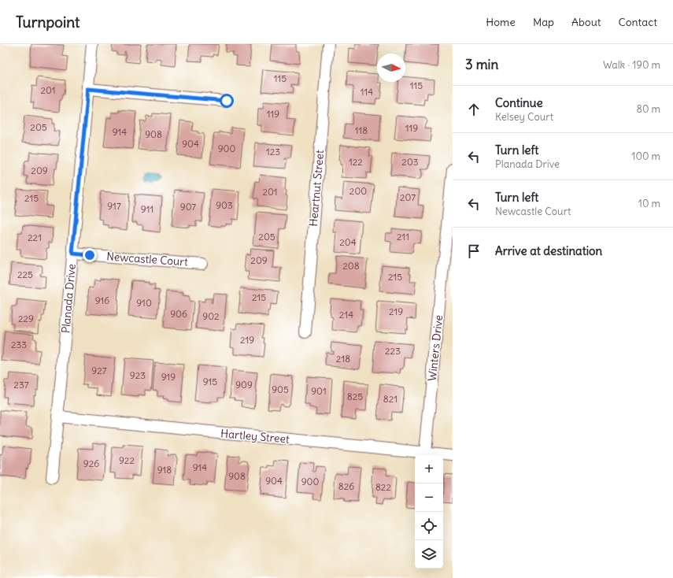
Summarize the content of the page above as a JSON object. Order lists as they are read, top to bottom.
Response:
{
  "streets": {
    "street": [
      "Heartnut Street",
      "Newcastle Court",
      "Planada Drive",
      "Winters Drive",
      "Hartley Street"
    ]
  },
  "crossings": [
    ["Newcastle Court", "Planada Drive"],
    ["Planada Drive", "Hartley Street"],
    ["Winters Drive", "Hartley Street"]
  ],
  "house_numbers": [
    "115",
    "115",
    "201",
    "114",
    "119",
    "205",
    "119",
    "118",
    "914",
    "908",
    "904",
    "900",
    "123",
    "122",
    "203",
    "209",
    "200",
    "201",
    "207",
    "215",
    "903",
    "917",
    "907",
    "911",
    "205",
    "211",
    "221",
    "204",
    "209",
    "208",
    "225",
    "215",
    "215",
    "916",
    "910",
    "219",
    "906",
    "214",
    "902",
    "229",
    "219",
    "233",
    "223",
    "218",
    "927",
    "923",
    "919",
    "915",
    "237",
    "909",
    "905",
    "901",
    "825",
    "821",
    "922",
    "926",
    "914",
    "918",
    "908",
    "904",
    "900",
    "826",
    "822"
  ],
  "north": "right",
  "page": {
    "header": "Turnpoint",
    "nav": [
      "Home",
      "Map",
      "About",
      "Contact"
    ],
    "heading": ["3 min", "Walk · 190 m"],
    "list": [
      ["Continue", "Kelsey Court", "80 m"],
      ["Turn left", "Planada Drive", "100 m"],
      ["Turn left", "Newcastle Court", "10 m"],
      "Arrive at destination"
    ],
    "map_buttons": ["+", "−"]
  }
}
